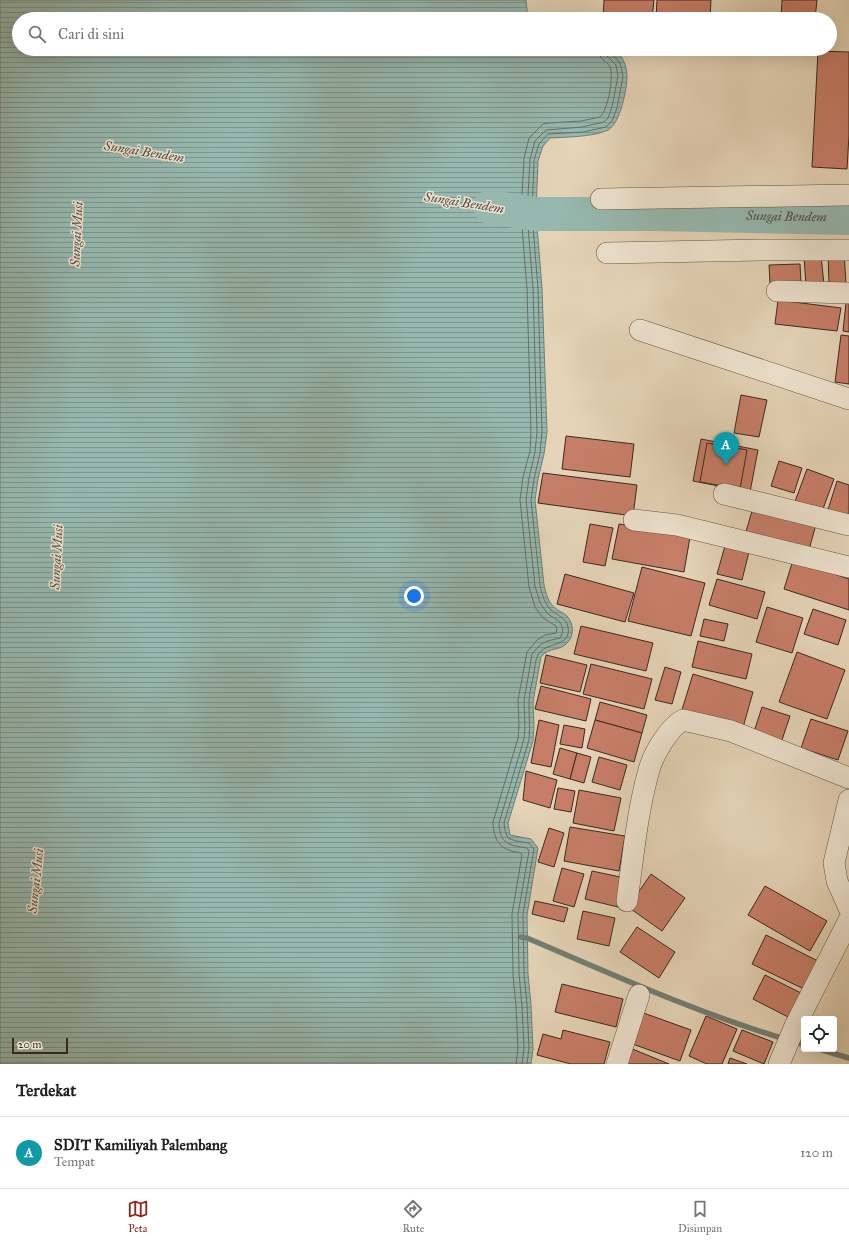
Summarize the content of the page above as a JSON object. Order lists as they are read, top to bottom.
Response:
{
  "water": ["Sungai Bendem", "Sungai Musi"],
  "scale_bar": "20 m",
  "page": {
    "search": "Cari di sini",
    "pins": "A",
    "scale": "20 m",
    "heading": "Terdekat",
    "list": [
      {
        "mark": "A",
        "name": "SDIT Kamiliyah Palembang",
        "note": "Tempat",
        "value": "120 m"
      }
    ],
    "nav": ["Peta", "Rute", "Disimpan"]
  }
}
